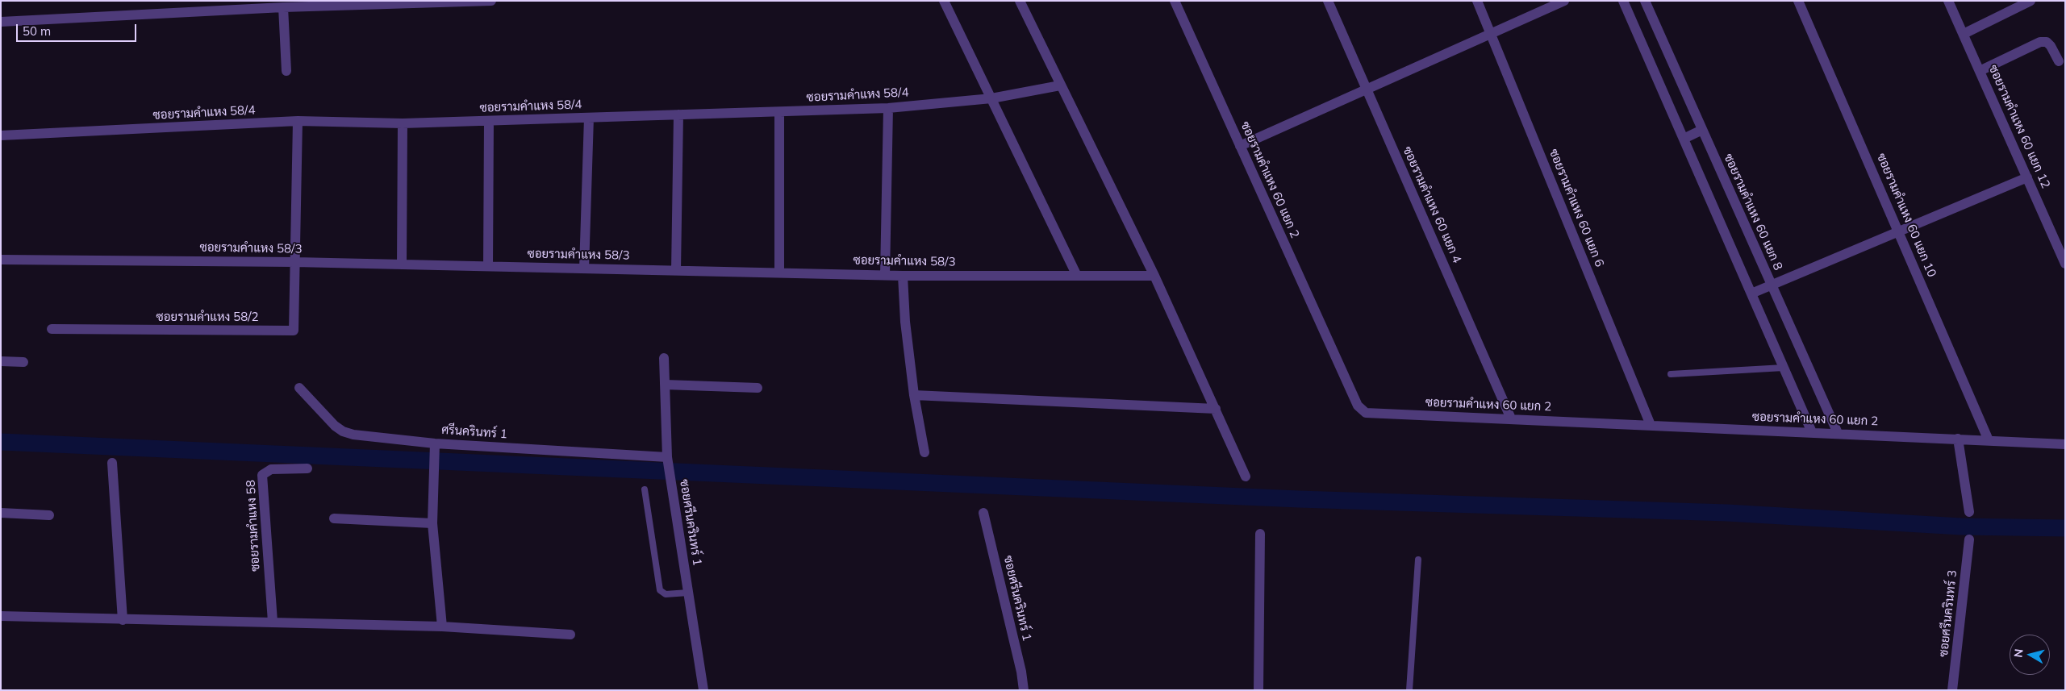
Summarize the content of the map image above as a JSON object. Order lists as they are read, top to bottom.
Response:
{
  "streets": {
    "street": [
      "ซอยรามคำแหง 58/4",
      "ซอยรามคำแหง 60 แยก 12",
      "ซอยรามคำแหง 60 แยก 2",
      "ซอยรามคำแหง 60 แยก 4",
      "ซอยรามคำแหง 60 แยก 6",
      "ซอยรามคำแหง 60 แยก 8",
      "ซอยรามคำแหง 60 แยก 10",
      "ซอยรามคำแหง 58/3",
      "ซอยรามคำแหง 58/2",
      "ศรีนครินทร์ 1",
      "ซอยศรีนครินทร์ 1",
      "ซอยรามคำแหง 58",
      "ซอยศรีนครินทร์ 3"
    ]
  },
  "crossings": [
    ["ซอยรามคำแหง 60 แยก 2", "ซอยรามคำแหง 60 แยก 4"],
    ["ซอยรามคำแหง 60 แยก 2", "ซอยรามคำแหง 60 แยก 6"],
    ["ซอยรามคำแหง 60 แยก 2", "ซอยรามคำแหง 60 แยก 8"],
    ["ซอยรามคำแหง 60 แยก 2", "ซอยรามคำแหง 60 แยก 10"],
    ["ซอยรามคำแหง 58/3", "ซอยรามคำแหง 58/2"],
    ["ศรีนครินทร์ 1", "ซอยศรีนครินทร์ 1"]
  ],
  "scale_bar": "50 m",
  "north": "left"
}
